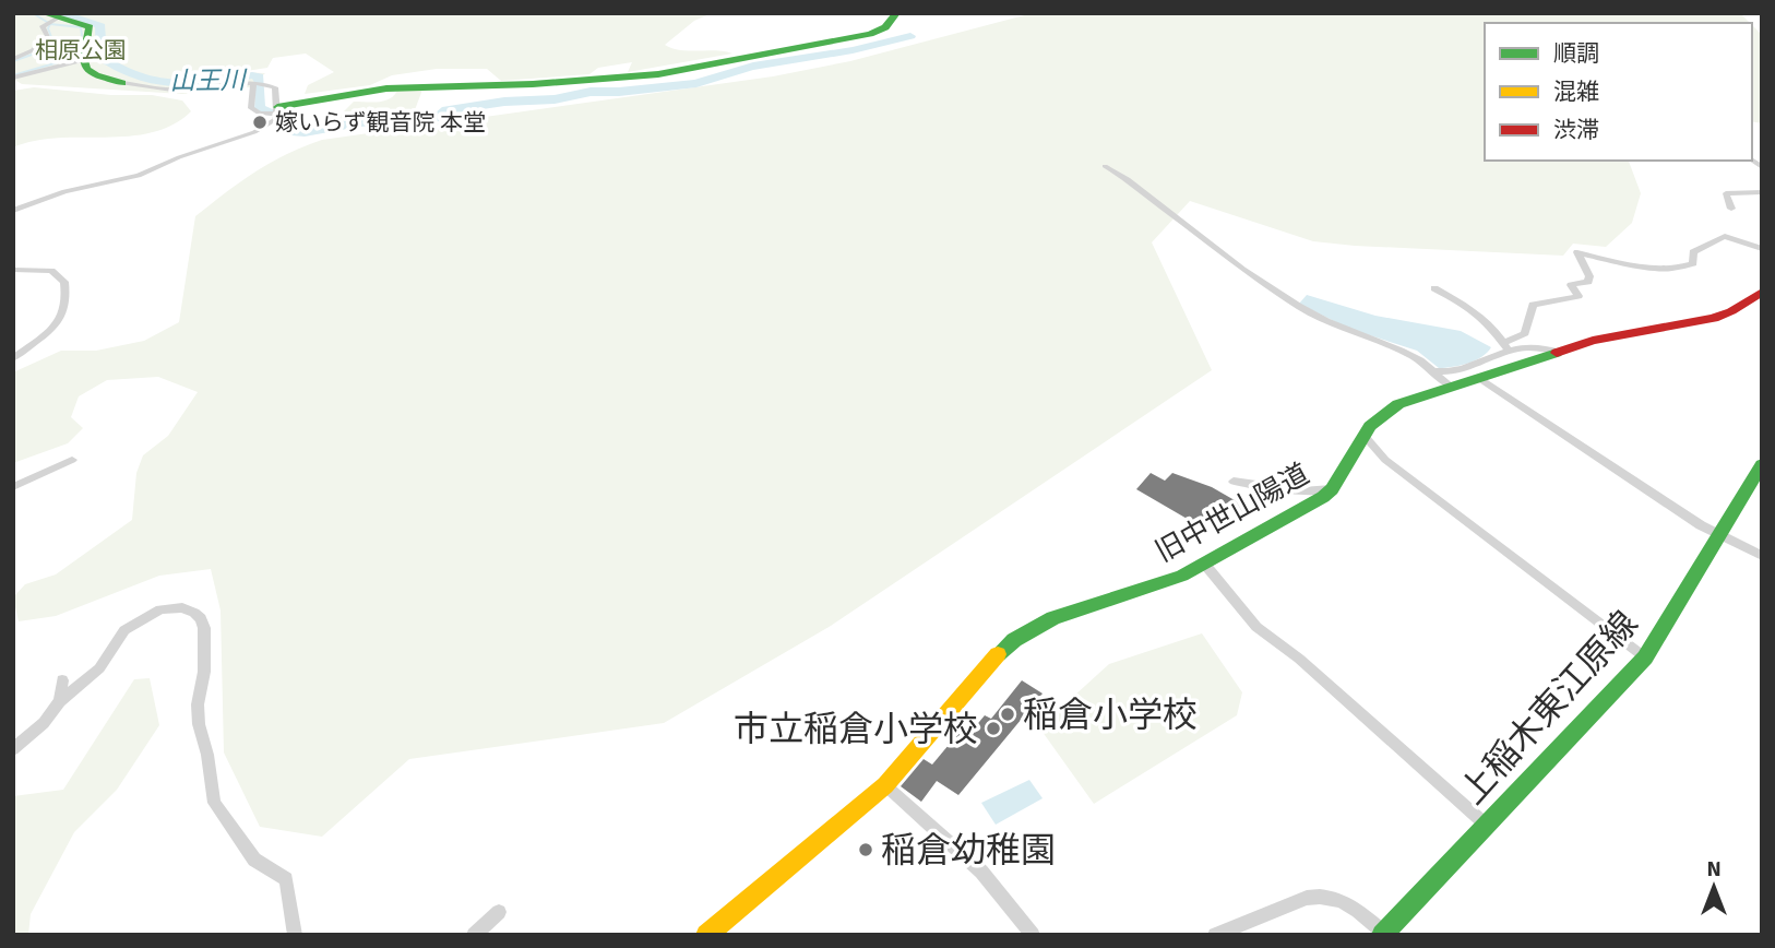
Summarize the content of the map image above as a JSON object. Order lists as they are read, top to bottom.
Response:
{
  "streets": {
    "street": ["旧中世山陽道", "上稲木東江原線"]
  },
  "water": ["山王川"],
  "parks": ["相原公園"],
  "places": [
    "嫁いらず観音院 本堂",
    "稲倉小学校",
    "市立稲倉小学校",
    "稲倉幼稚園"
  ],
  "legend": ["順調", "混雑", "渋滞"],
  "north": "top"
}
